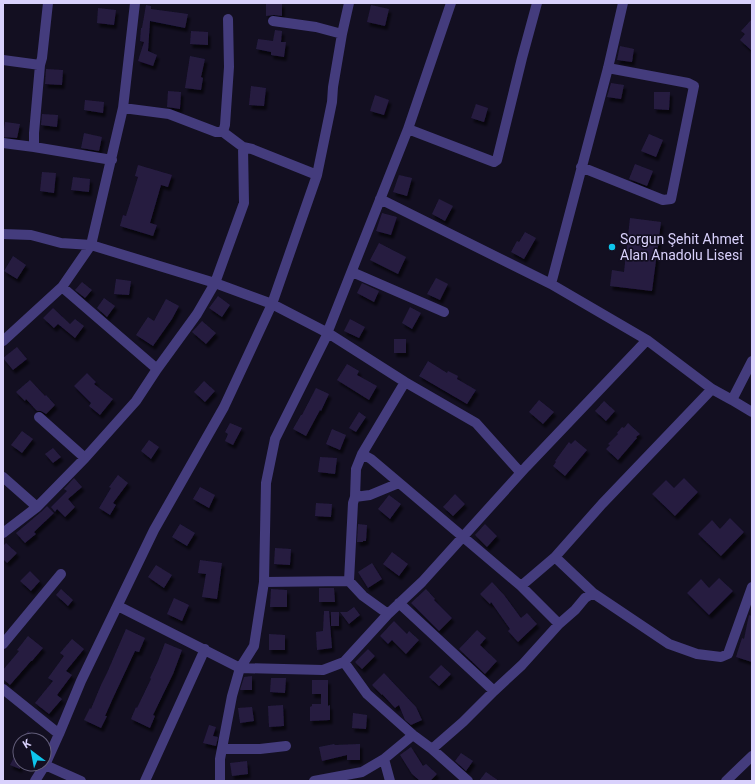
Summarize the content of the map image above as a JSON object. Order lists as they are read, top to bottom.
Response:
{
  "places": ["Sorgun Şehit Ahmet Alan Anadolu Lisesi"],
  "north": "top left"
}
